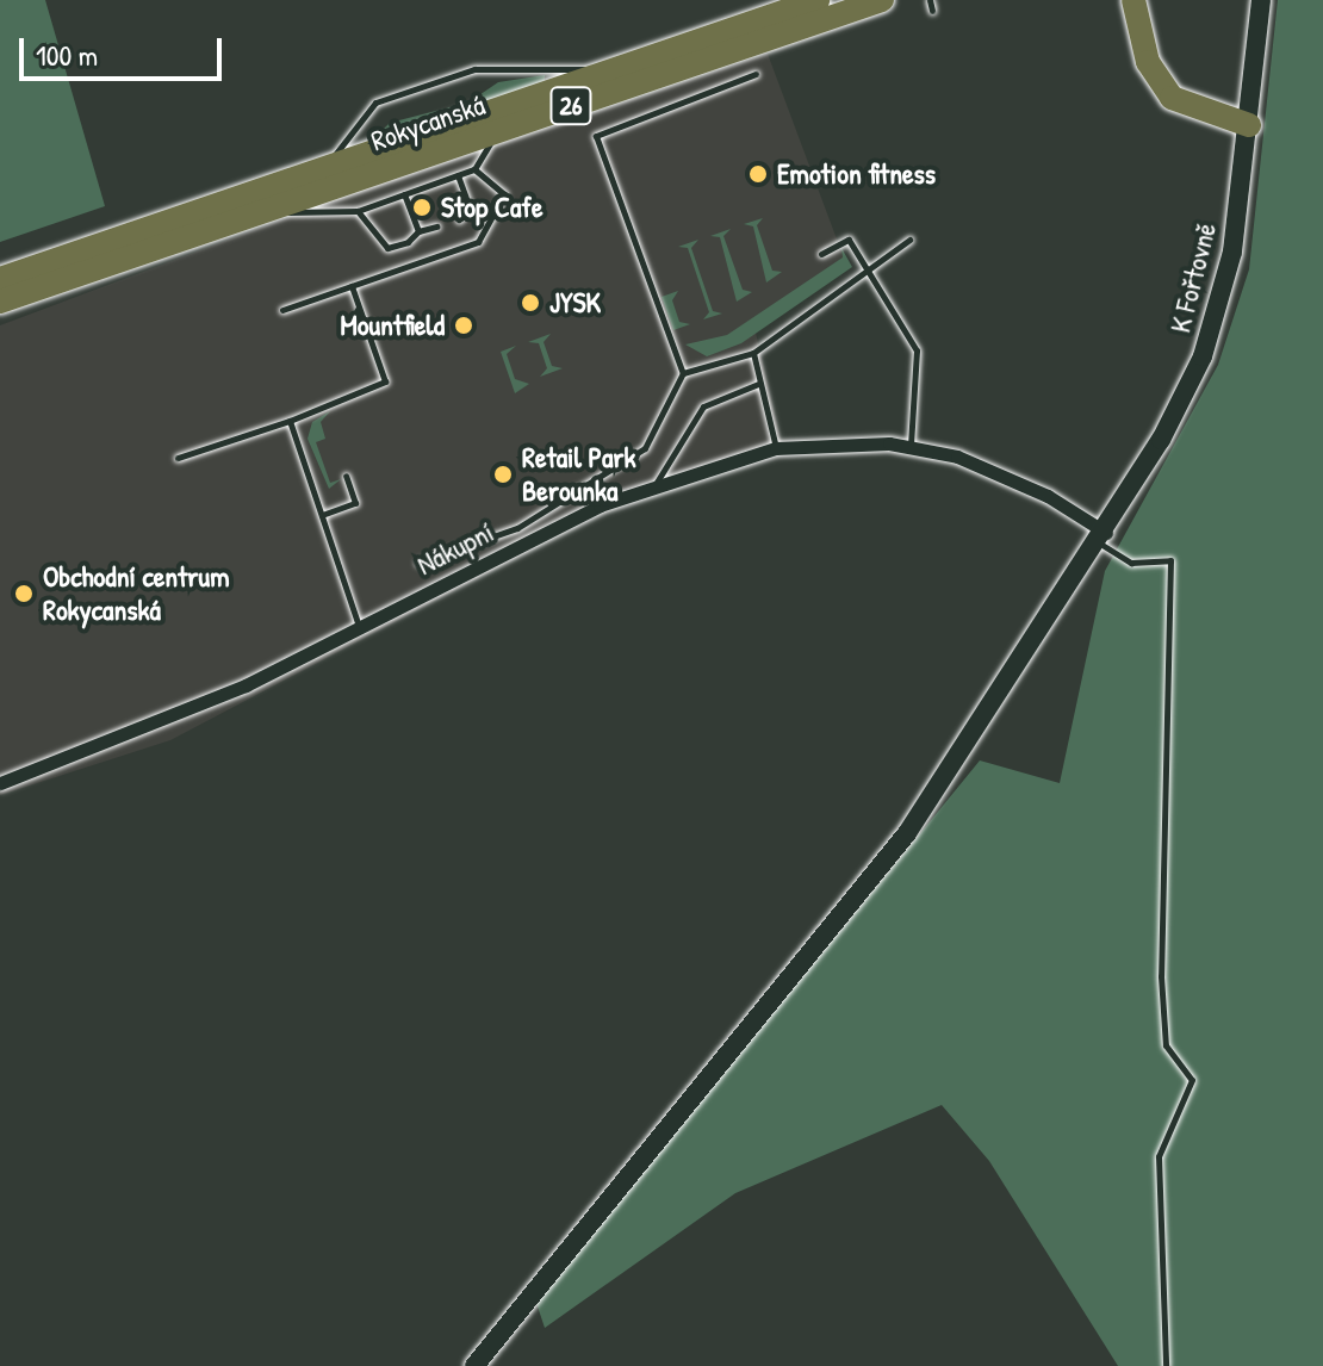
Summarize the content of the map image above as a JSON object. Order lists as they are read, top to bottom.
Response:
{
  "streets": {
    "highway": ["26", "Rokycanská"],
    "street": ["K Fořtovně", "Nákupní"]
  },
  "crossings": [
    ["K Fořtovně", "Nákupní"]
  ],
  "places": [
    "Emotion fitness",
    "Stop Cafe",
    "JYSK",
    "Mountfield",
    "Retail Park Berounka",
    "Obchodní centrum Rokycanská"
  ],
  "scale_bar": "100 m"
}
